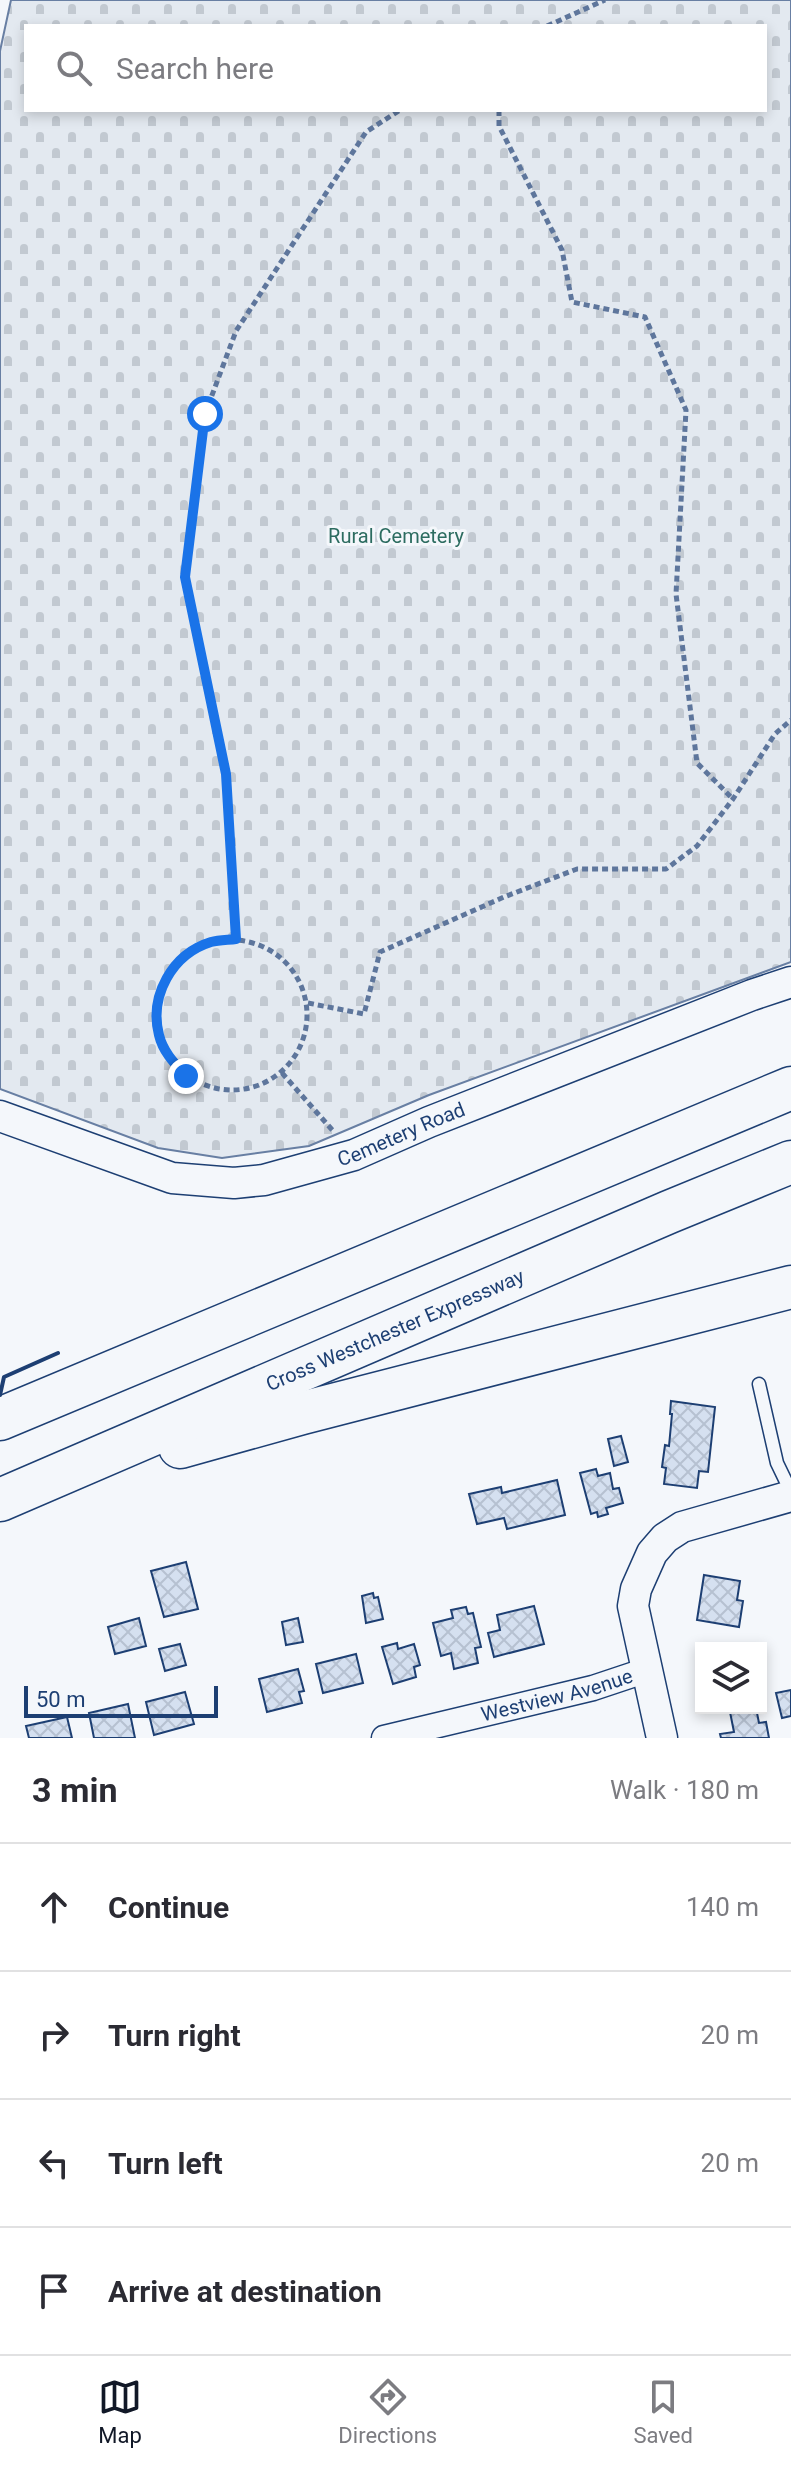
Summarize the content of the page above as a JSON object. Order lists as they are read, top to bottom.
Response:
{
  "streets": {
    "highway": ["Cross Westchester Expressway"],
    "street": ["Cemetery Road", "Westview Avenue"]
  },
  "parks": ["Rural Cemetery"],
  "scale_bar": "50 m",
  "page": {
    "search": "Search here",
    "scale": "50 m",
    "heading": ["3 min", "Walk · 180 m"],
    "list": [
      ["Continue", "140 m"],
      ["Turn right", "20 m"],
      ["Turn left", "20 m"],
      "Arrive at destination"
    ],
    "nav": ["Map", "Directions", "Saved"]
  }
}
